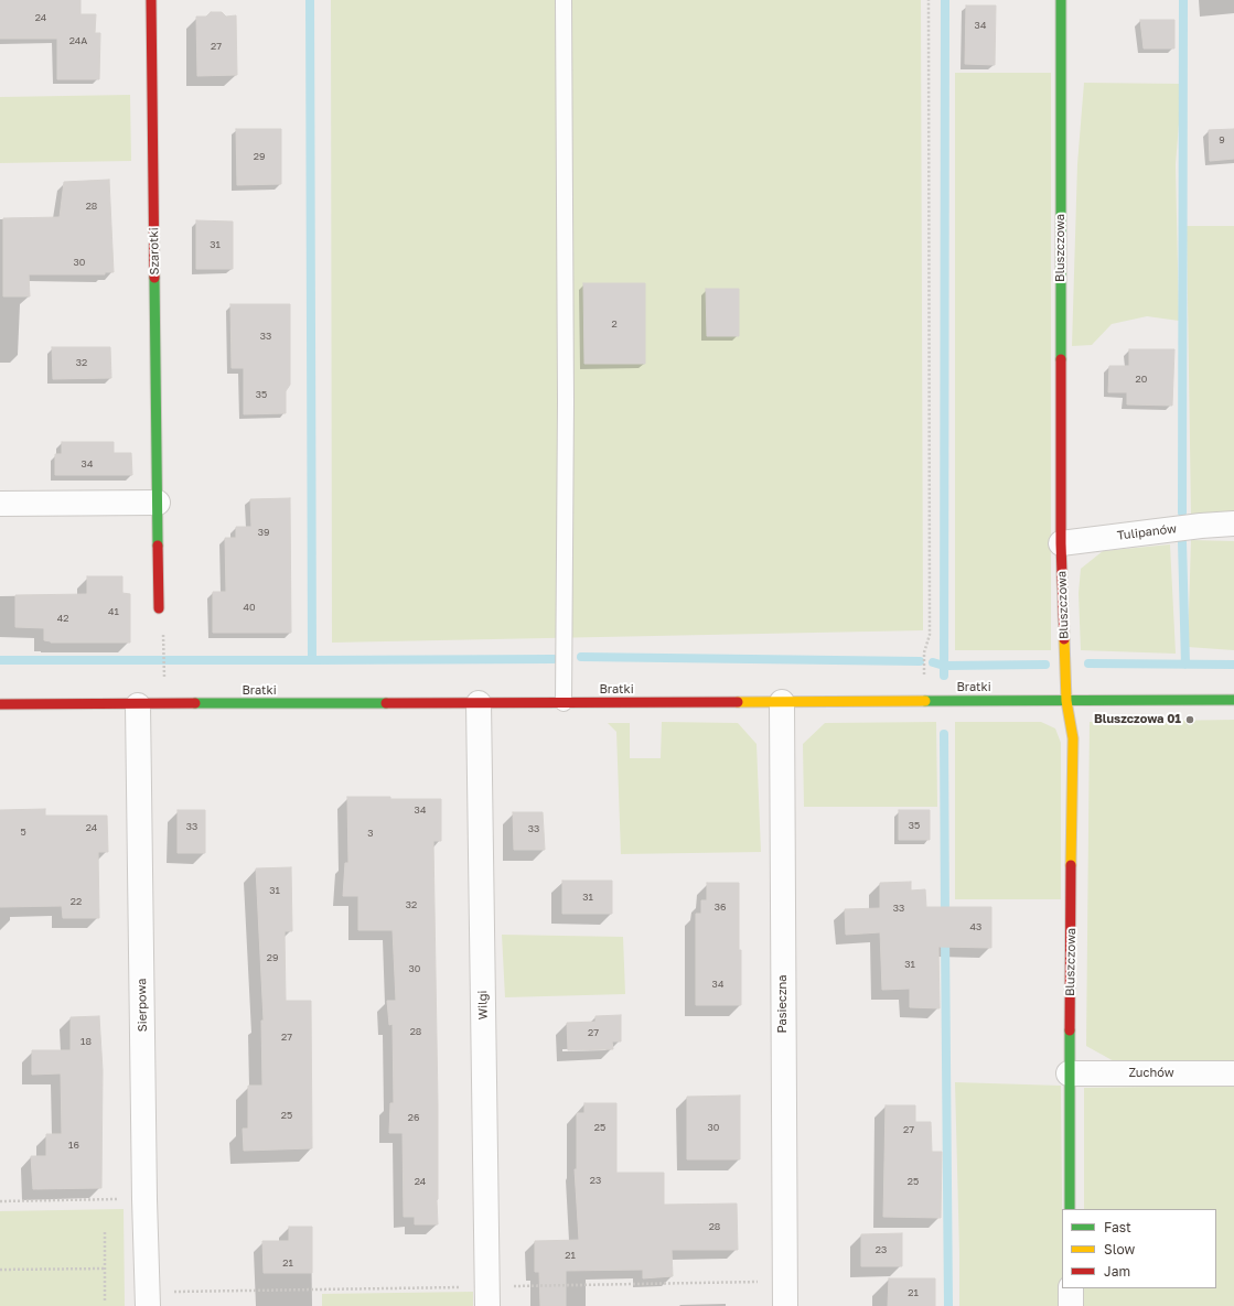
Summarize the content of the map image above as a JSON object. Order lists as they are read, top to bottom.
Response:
{
  "streets": {
    "street": [
      "Bluszczowa",
      "Szarotki",
      "Tulipanów",
      "Bratki",
      "Pasieczna",
      "Sierpowa",
      "Wilgi",
      "Zuchów"
    ]
  },
  "crossings": [
    ["Bluszczowa", "Tulipanów"],
    ["Bluszczowa", "Bratki"],
    ["Bluszczowa", "Zuchów"],
    ["Bratki", "Pasieczna"],
    ["Bratki", "Sierpowa"],
    ["Bratki", "Wilgi"]
  ],
  "places": ["Bluszczowa 01"],
  "house_numbers": [
    "24",
    "34",
    "24A",
    "27",
    "9",
    "29",
    "28",
    "31",
    "30",
    "2",
    "33",
    "32",
    "20",
    "35",
    "34",
    "39",
    "40",
    "41",
    "42",
    "34",
    "35",
    "33",
    "24",
    "33",
    "5",
    "3",
    "31",
    "31",
    "22",
    "32",
    "36",
    "33",
    "43",
    "29",
    "31",
    "30",
    "34",
    "28",
    "27",
    "27",
    "18",
    "25",
    "26",
    "25",
    "30",
    "27",
    "16",
    "23",
    "24",
    "25",
    "28",
    "23",
    "21",
    "21",
    "21"
  ],
  "legend": ["Fast", "Slow", "Jam"]
}
